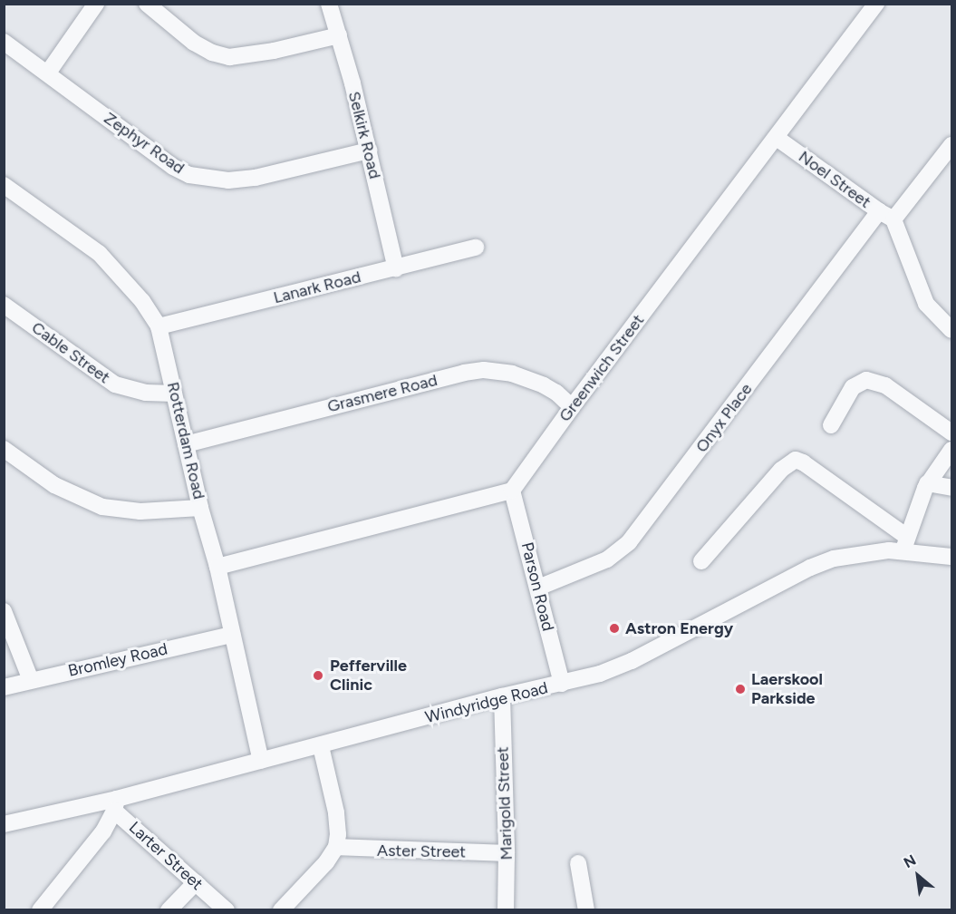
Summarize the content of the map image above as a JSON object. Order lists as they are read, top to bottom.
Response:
{
  "streets": {
    "street": [
      "Selkirk Road",
      "Zephyr Road",
      "Noel Street",
      "Lanark Road",
      "Cable Street",
      "Greenwich Street",
      "Grasmere Road",
      "Onyx Place",
      "Rotterdam Road",
      "Parson Road",
      "Bromley Road",
      "Windyridge Road",
      "Marigold Street",
      "Aster Street",
      "Larter Street"
    ]
  },
  "crossings": [
    ["Selkirk Road", "Zephyr Road"],
    ["Selkirk Road", "Lanark Road"],
    ["Noel Street", "Greenwich Street"],
    ["Noel Street", "Onyx Place"],
    ["Lanark Road", "Rotterdam Road"],
    ["Cable Street", "Rotterdam Road"],
    ["Greenwich Street", "Grasmere Road"],
    ["Greenwich Street", "Parson Road"],
    ["Grasmere Road", "Rotterdam Road"],
    ["Onyx Place", "Parson Road"],
    ["Rotterdam Road", "Bromley Road"],
    ["Rotterdam Road", "Windyridge Road"],
    ["Parson Road", "Windyridge Road"],
    ["Windyridge Road", "Marigold Street"],
    ["Windyridge Road", "Larter Street"],
    ["Marigold Street", "Aster Street"]
  ],
  "places": ["Astron Energy", "Pefferville Clinic", "Laerskool Parkside"],
  "north": "top left"
}
